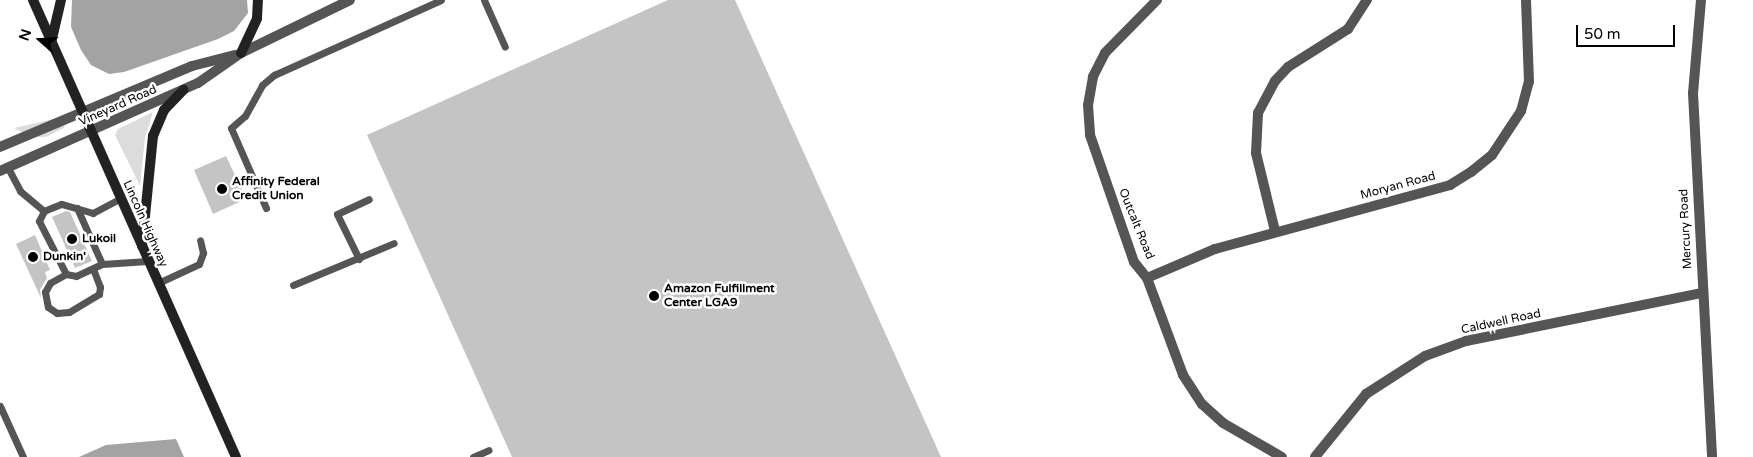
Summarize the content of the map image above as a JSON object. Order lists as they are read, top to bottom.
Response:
{
  "streets": {
    "main road": ["Lincoln Highway"],
    "street": [
      "Vineyard Road",
      "Moryan Road",
      "Outcalt Road",
      "Mercury Road",
      "Caldwell Road"
    ]
  },
  "crossings": [
    ["Vineyard Road", "Lincoln Highway"],
    ["Moryan Road", "Outcalt Road"],
    ["Mercury Road", "Caldwell Road"]
  ],
  "places": [
    "Affinity Federal Credit Union",
    "Lukoil",
    "Dunkin'",
    "Amazon Fulfillment Center LGA9"
  ],
  "scale_bar": "50 m",
  "north": "left"
}
